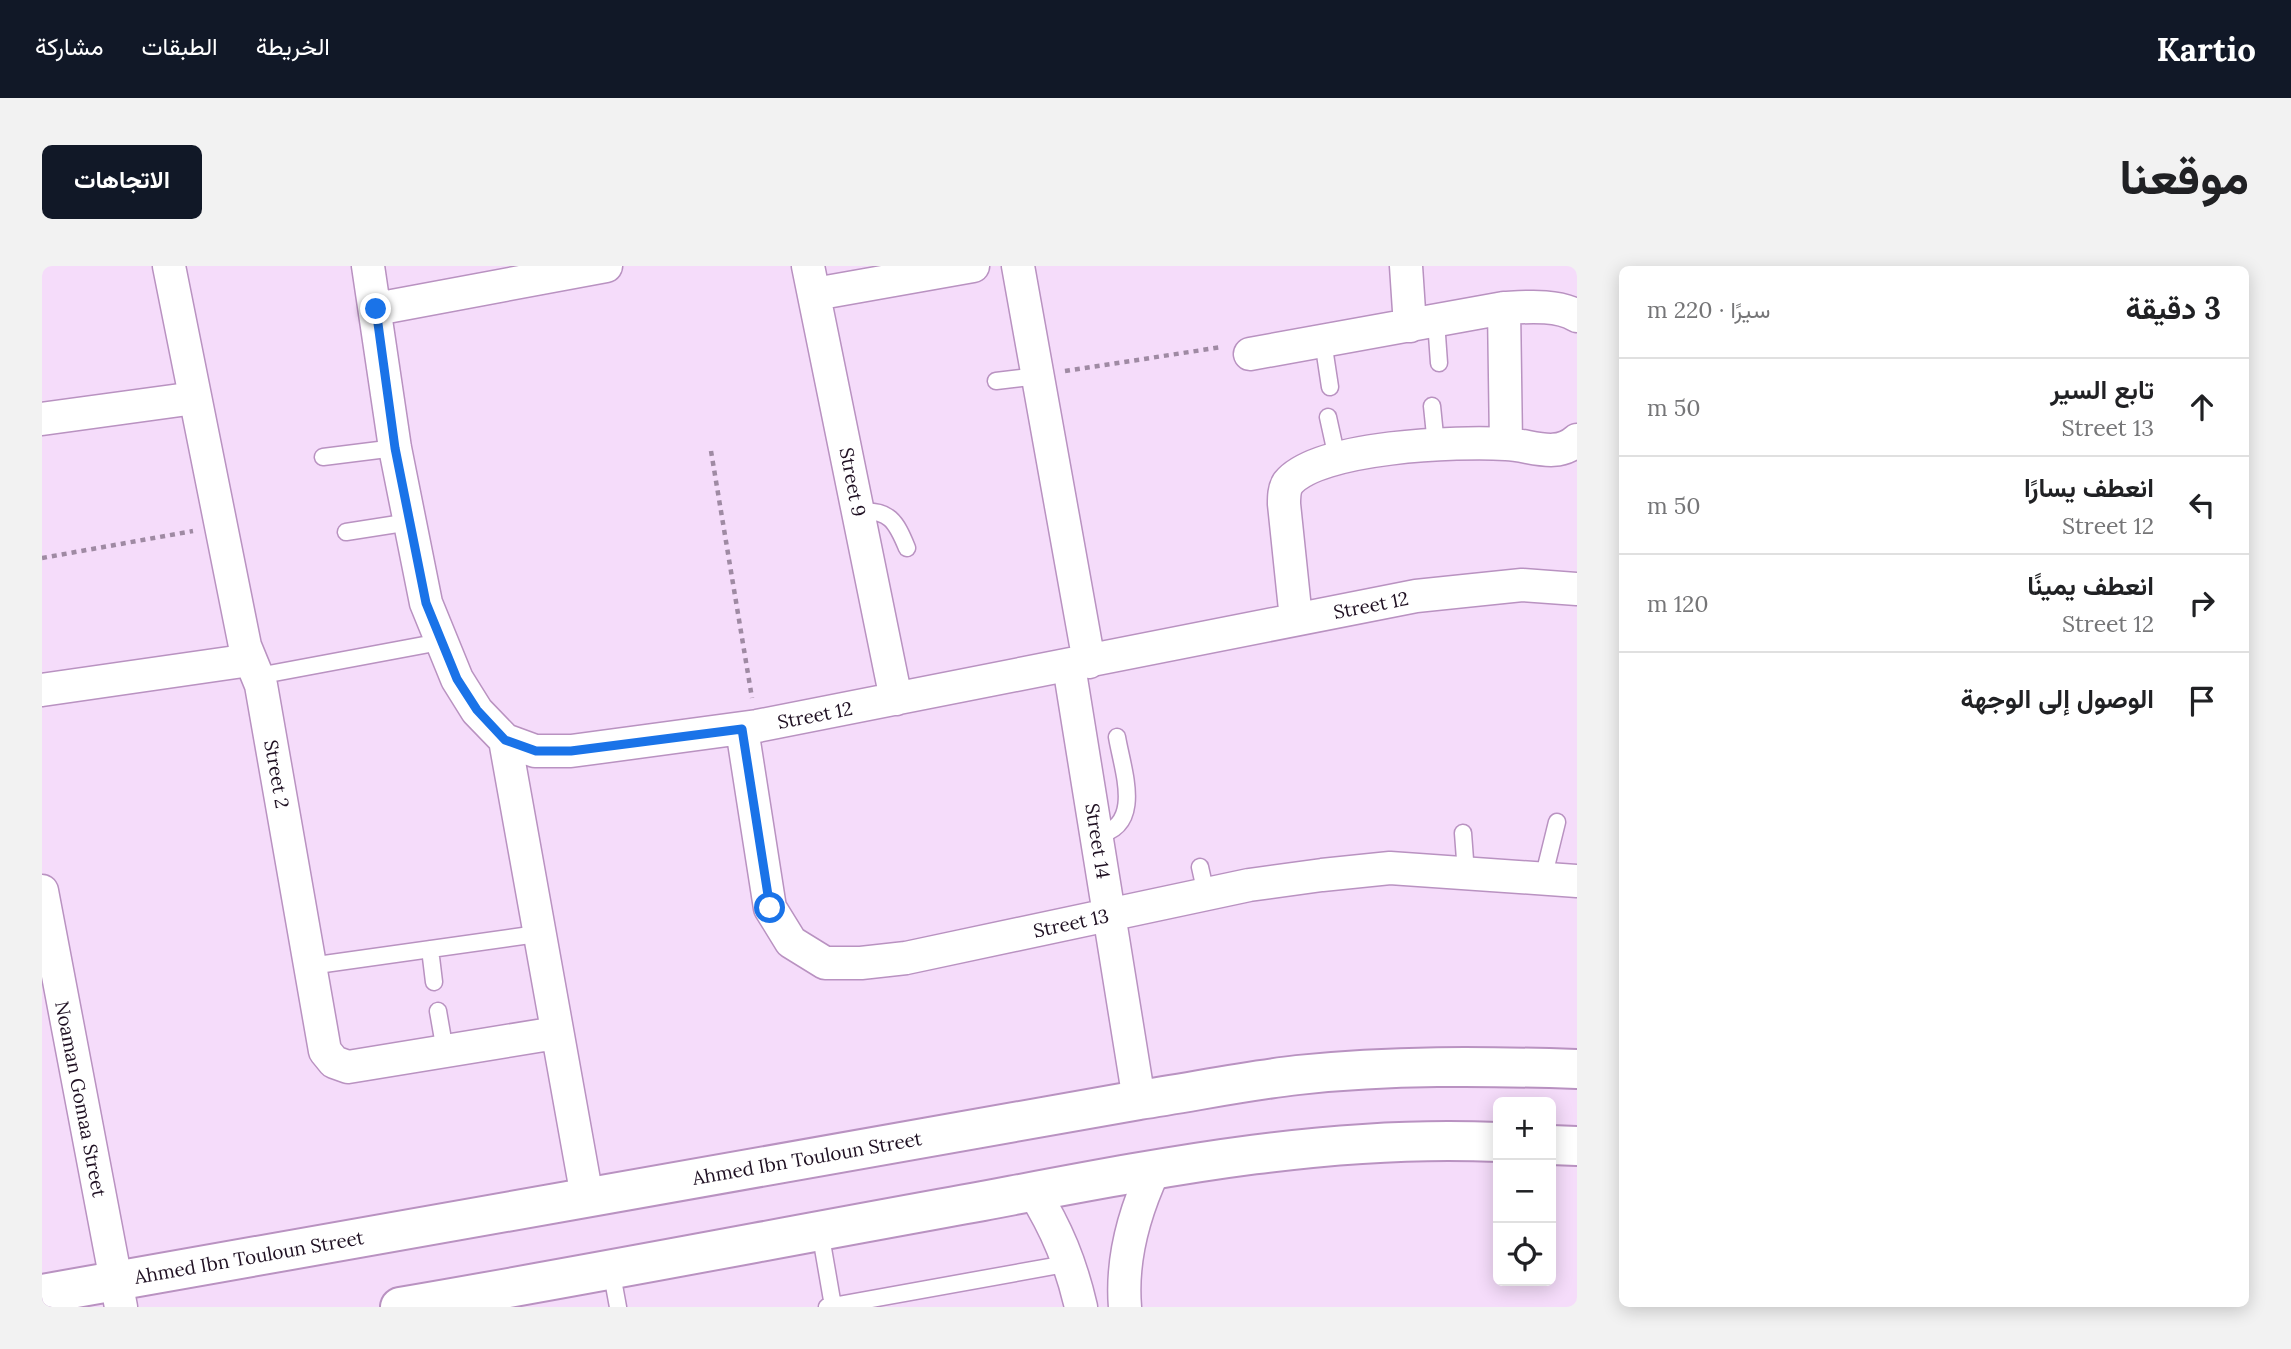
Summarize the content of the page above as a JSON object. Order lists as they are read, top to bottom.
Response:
{
  "streets": {
    "street": [
      "Street 9",
      "Street 12",
      "Street 2",
      "Street 14",
      "Street 13",
      "Noaman Gomaa Street",
      "Ahmed Ibn Touloun Street"
    ]
  },
  "crossings": [
    ["Street 9", "Street 12"],
    ["Street 12", "Street 14"],
    ["Street 12", "Street 13"],
    ["Street 14", "Street 13"],
    ["Street 14", "Ahmed Ibn Touloun Street"],
    ["Noaman Gomaa Street", "Ahmed Ibn Touloun Street"]
  ],
  "page": {
    "header": "Kartio",
    "nav": ["الخريطة", "الطبقات", "مشاركة"],
    "title": "موقعنا",
    "buttons": "الاتجاهات",
    "heading": ["3 دقيقة", "سيرًا · 220 m"],
    "list": [
      ["تابع السير", "Street 13", "50 m"],
      ["انعطف يسارًا", "Street 12", "50 m"],
      ["انعطف يمينًا", "Street 12", "120 m"],
      "الوصول إلى الوجهة"
    ],
    "map_buttons": ["+", "−"]
  }
}
